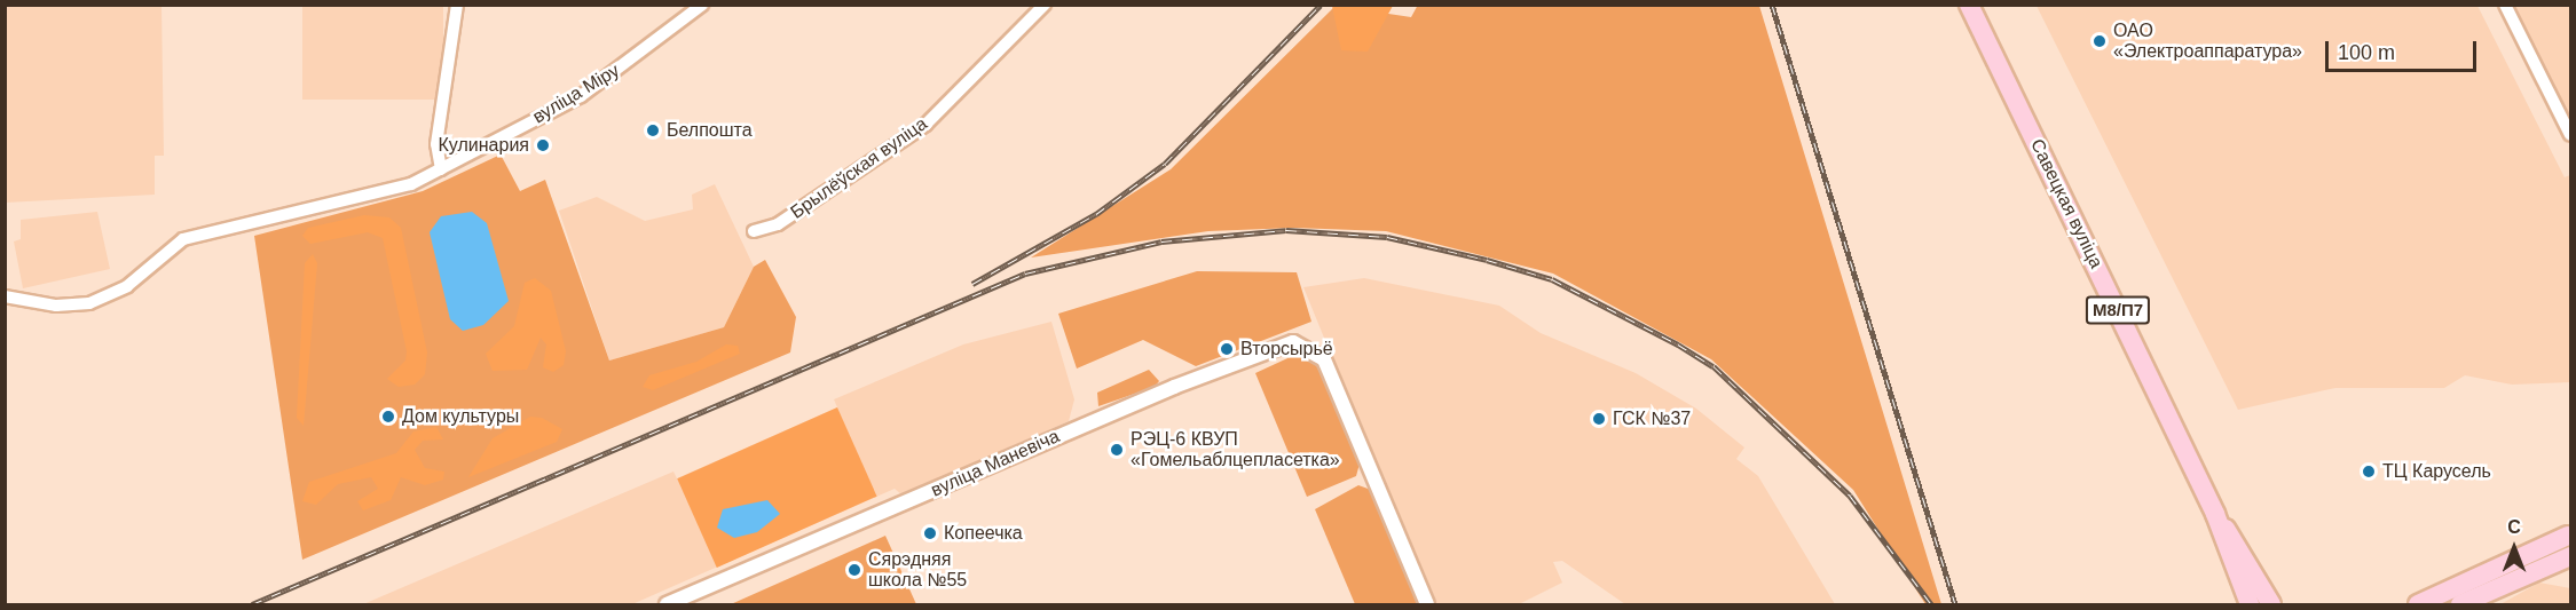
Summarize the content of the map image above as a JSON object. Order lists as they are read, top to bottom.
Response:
{
  "streets": {
    "main road": ["Савецкая вуліца", "М8/П7"],
    "street": ["вуліца Міру", "Брылёўская вуліца", "вуліца Маневіча"]
  },
  "places": [
    "ОАО «Электроаппаратура»",
    "Белпошта",
    "Кулинария",
    "Вторсырьё",
    "Дом культуры",
    "ГСК №37",
    "РЭЦ-6 КВУП «Гомельаблцепласетка»",
    "ТЦ Карусель",
    "Копеечка",
    "Сярэдняя школа №55"
  ],
  "scale_bar": "100 m",
  "north": "top"
}
